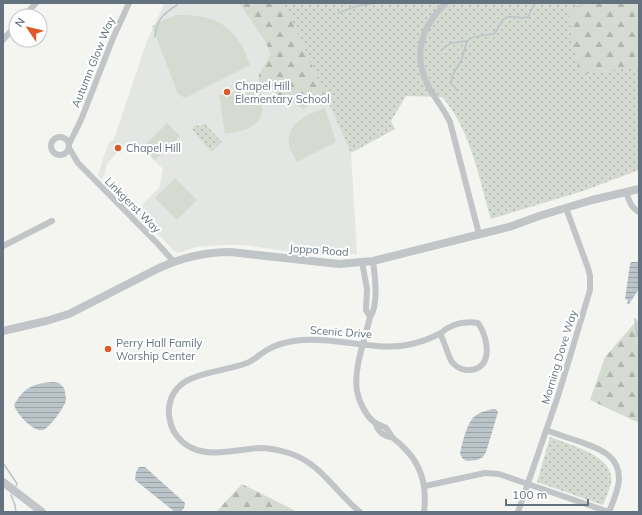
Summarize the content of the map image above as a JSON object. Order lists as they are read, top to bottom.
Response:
{
  "streets": {
    "street": [
      "Autumn Glow Way",
      "Linkgerst Way",
      "Joppa Road",
      "Scenic Drive",
      "Morning Dove Way"
    ]
  },
  "crossings": [
    ["Autumn Glow Way", "Linkgerst Way"],
    ["Linkgerst Way", "Joppa Road"],
    ["Joppa Road", "Morning Dove Way"]
  ],
  "places": ["Chapel Hill Elementary School", "Chapel Hill", "Perry Hall Family Worship Center"],
  "scale_bar": "100 m",
  "north": "top left"
}
